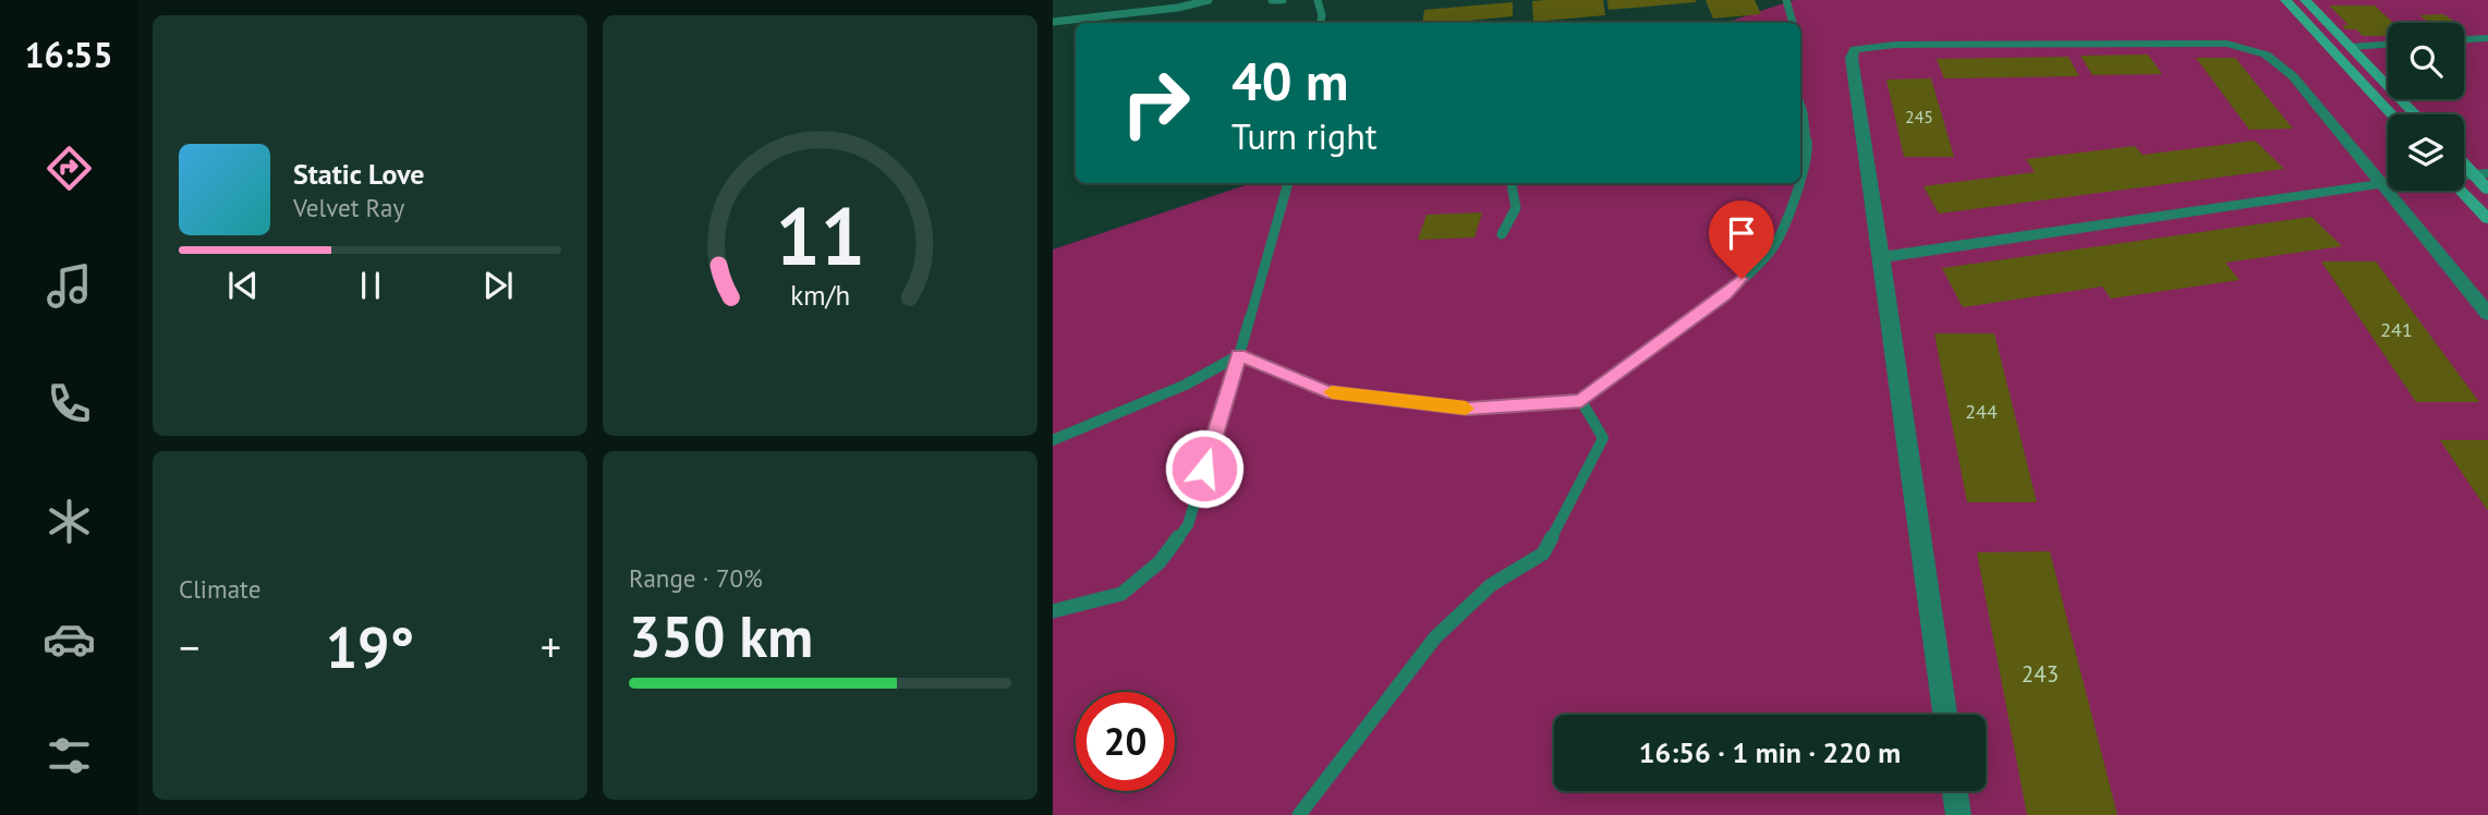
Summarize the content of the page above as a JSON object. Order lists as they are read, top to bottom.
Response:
{
  "house_numbers": [
    "245",
    "241",
    "244",
    "243"
  ],
  "page": {
    "tabs": "16:55",
    "turn": ["40 m", "Turn right"],
    "song": ["Static Love", "Velvet Ray"],
    "tile": [
      "Climate",
      ["Range · 70%", "350 km"]
    ],
    "heat": ["−", "19°", "+"],
    "limit": "20",
    "trip": "16:56 · 1 min · 220 m",
    "gauge": ["11", "km/h"]
  }
}
